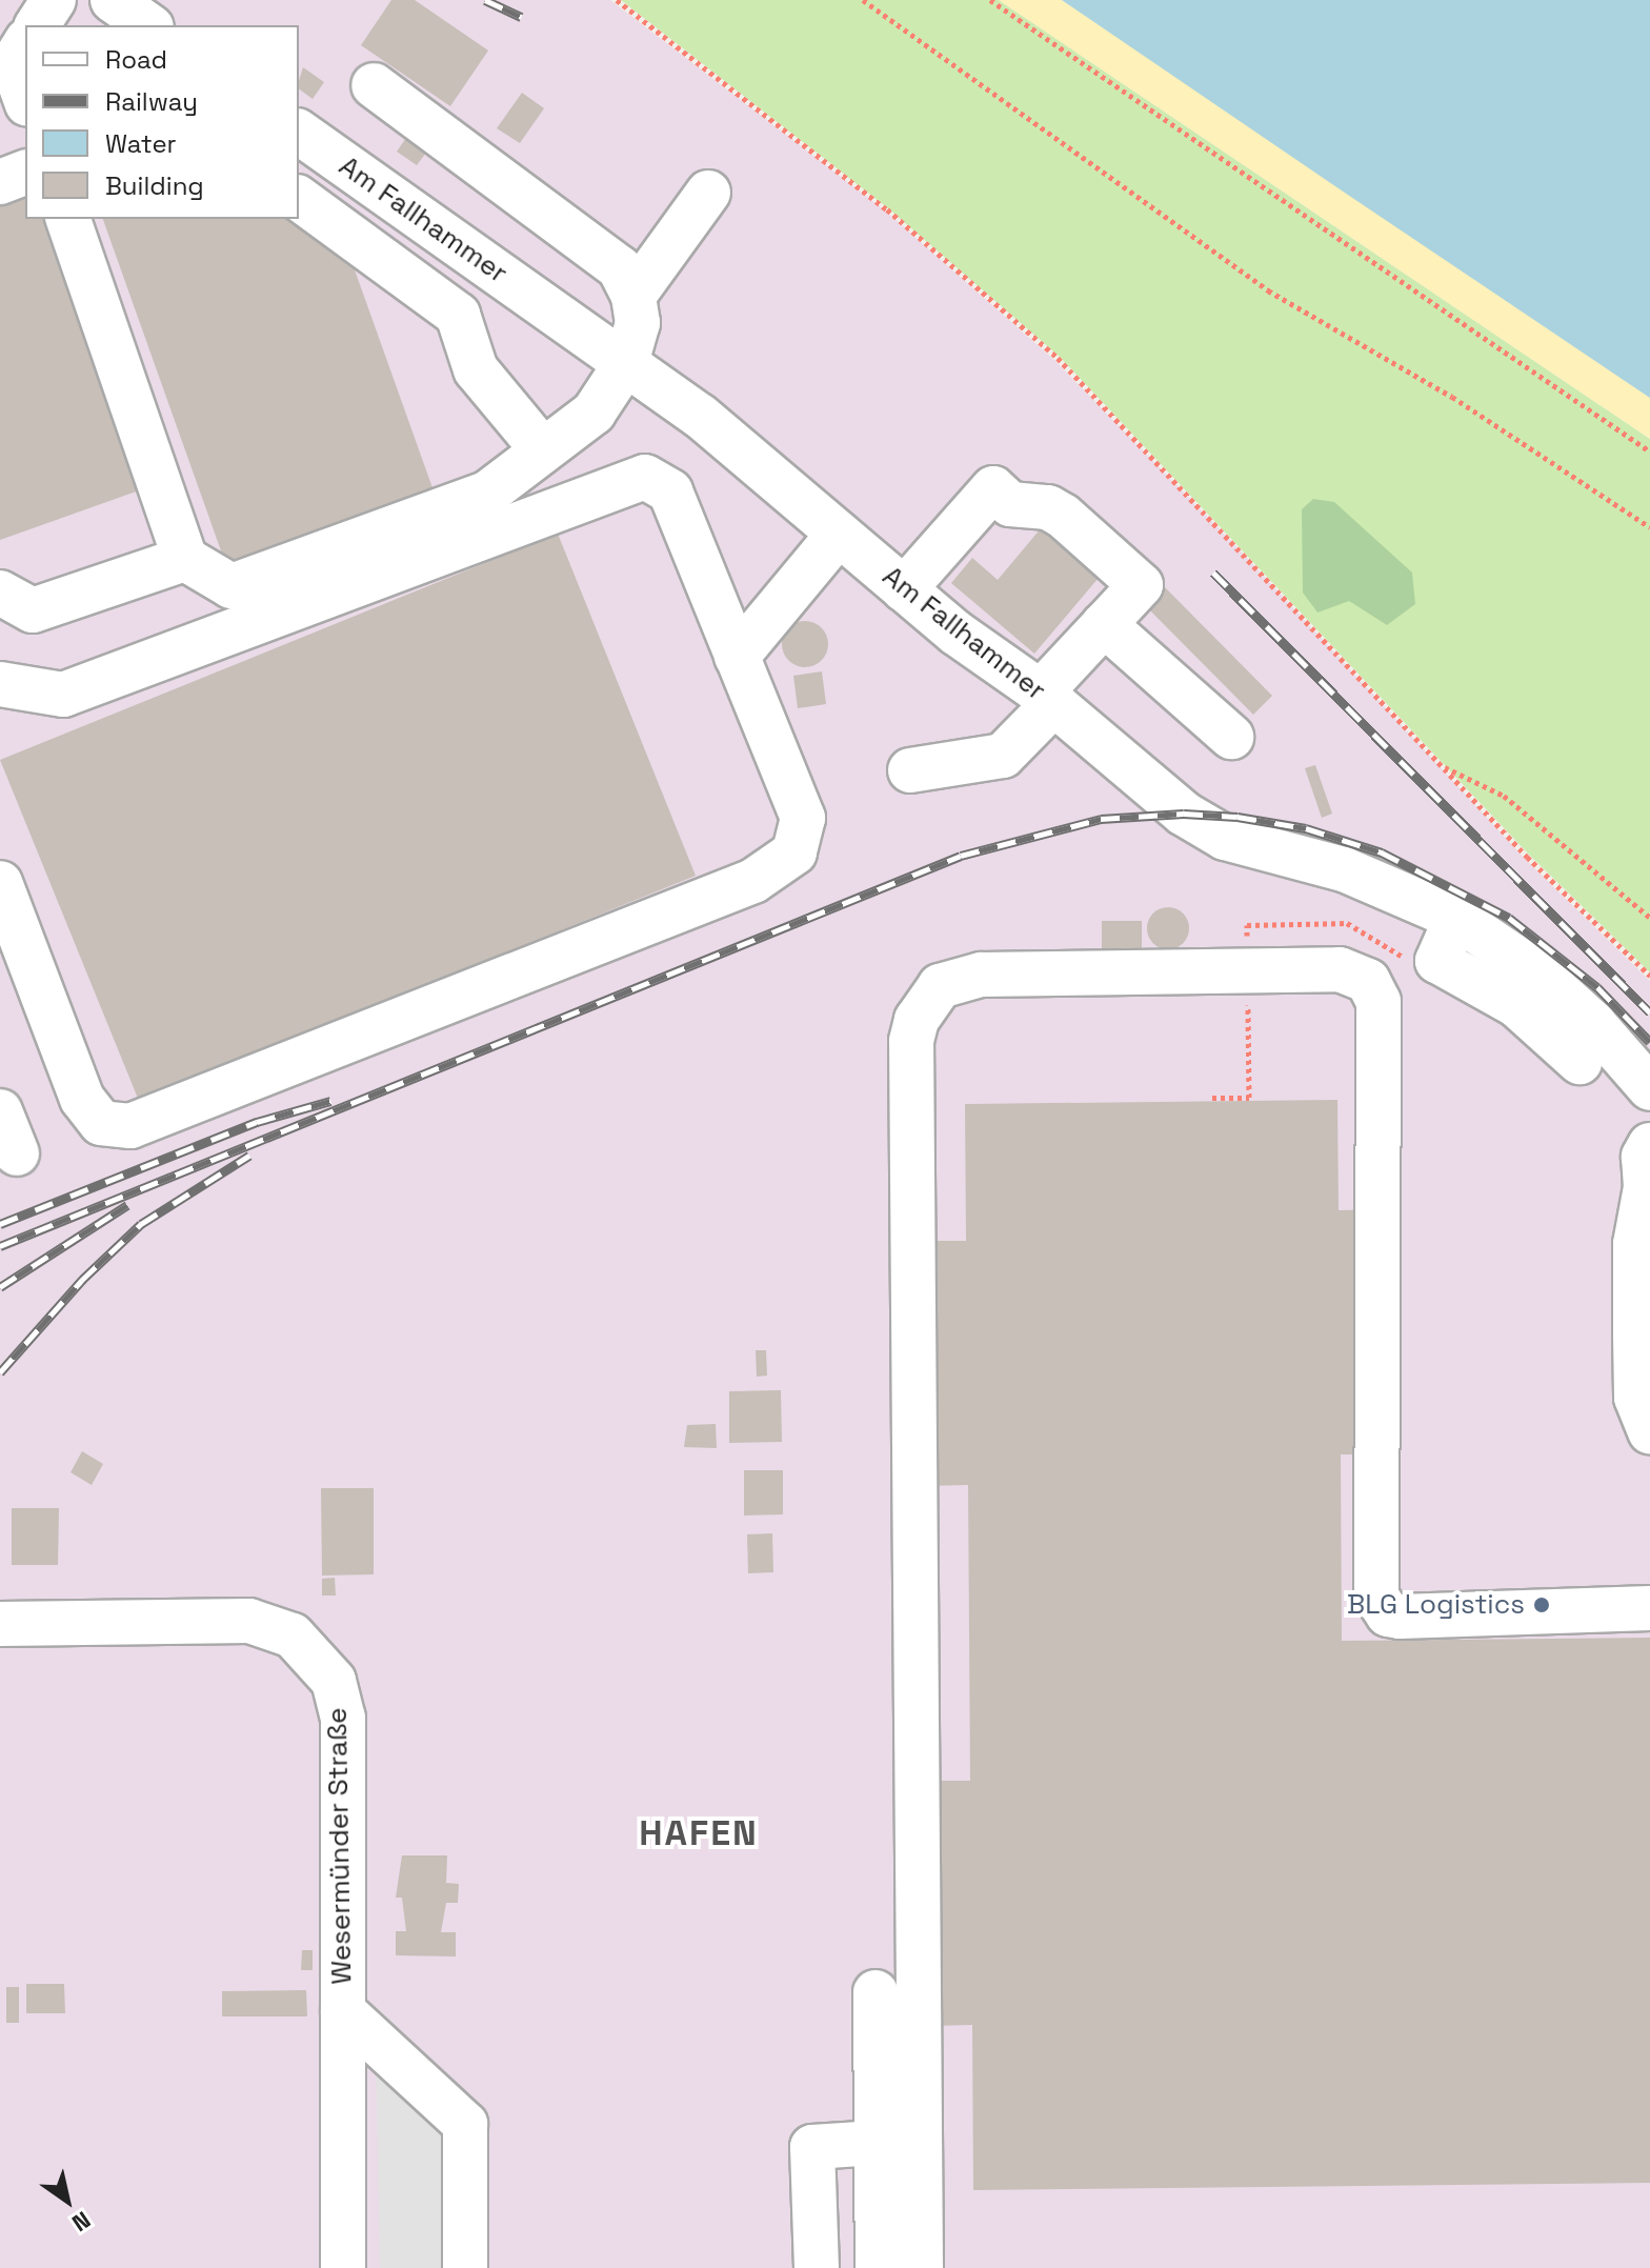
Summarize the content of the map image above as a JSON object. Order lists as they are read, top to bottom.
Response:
{
  "streets": {
    "street": ["Am Fallhammer", "Wesermünder Straße"]
  },
  "districts": ["HAFEN"],
  "places": ["BLG Logistics"],
  "legend": [
    "Road",
    "Railway",
    "Water",
    "Building"
  ],
  "north": "bottom right"
}
